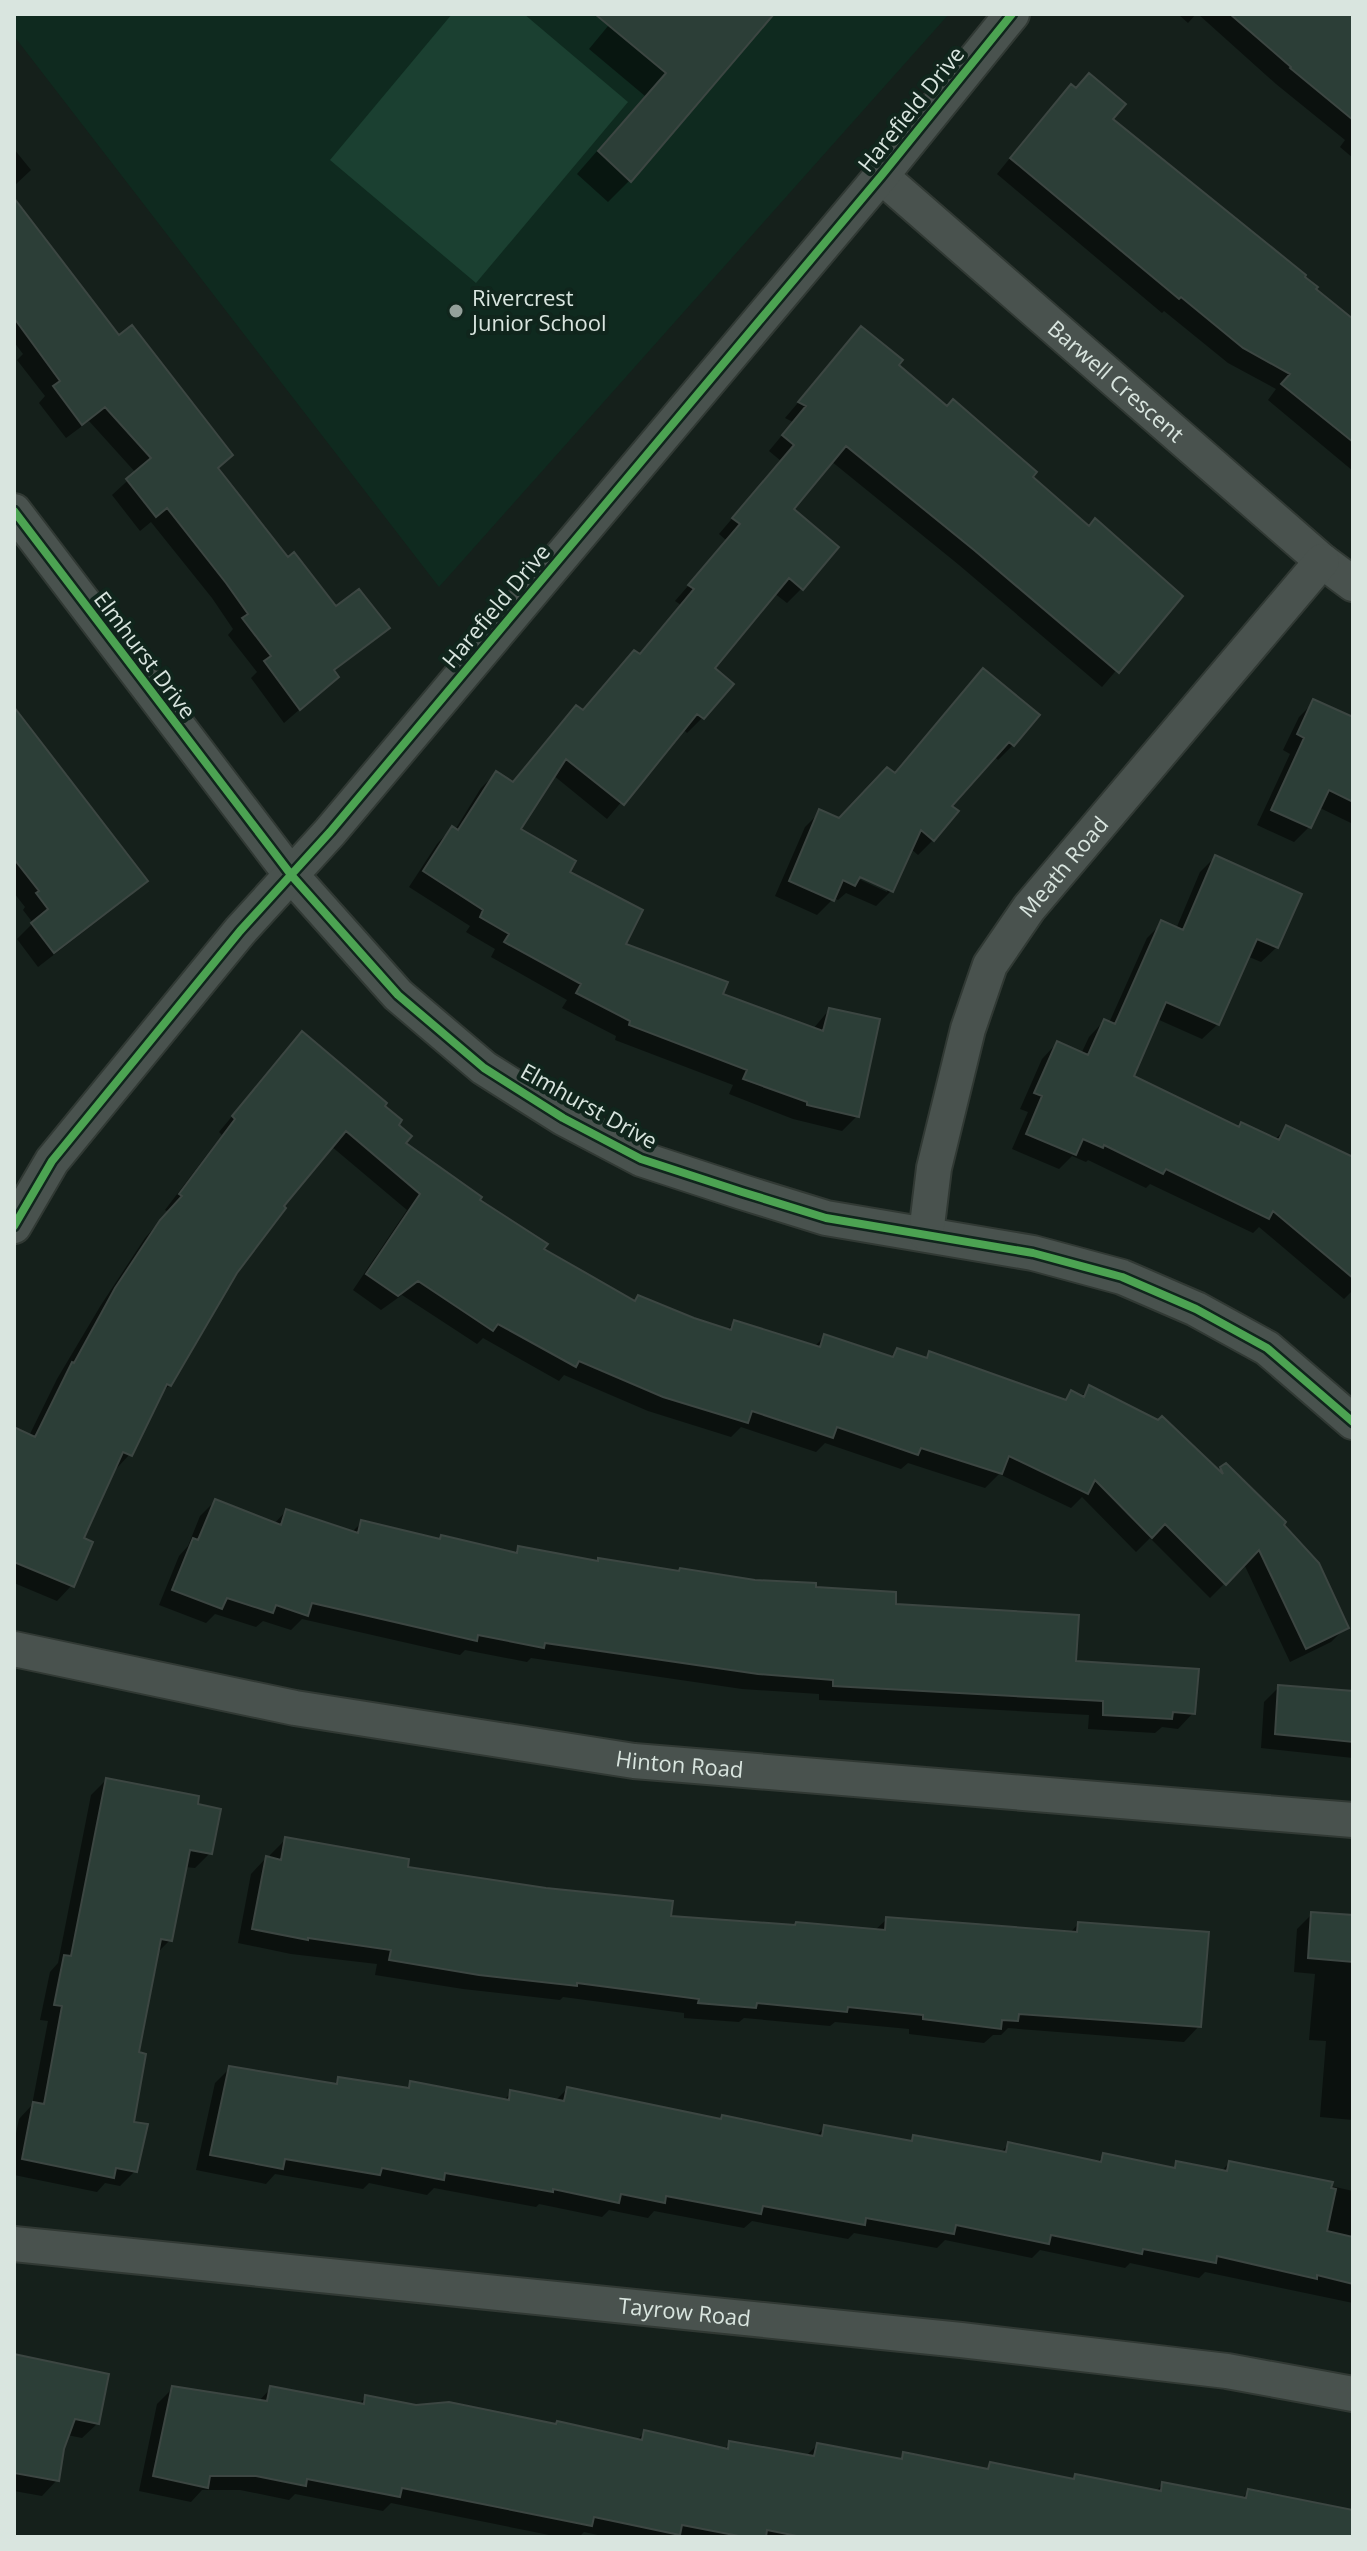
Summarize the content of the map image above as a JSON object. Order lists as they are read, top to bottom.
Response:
{
  "streets": {
    "street": [
      "Harefield Drive",
      "Barwell Crescent",
      "Elmhurst Drive",
      "Meath Road",
      "Hinton Road",
      "Tayrow Road"
    ]
  },
  "crossings": [
    ["Harefield Drive", "Barwell Crescent"],
    ["Harefield Drive", "Elmhurst Drive"],
    ["Barwell Crescent", "Meath Road"],
    ["Elmhurst Drive", "Meath Road"]
  ],
  "places": ["Rivercrest Junior School"]
}
